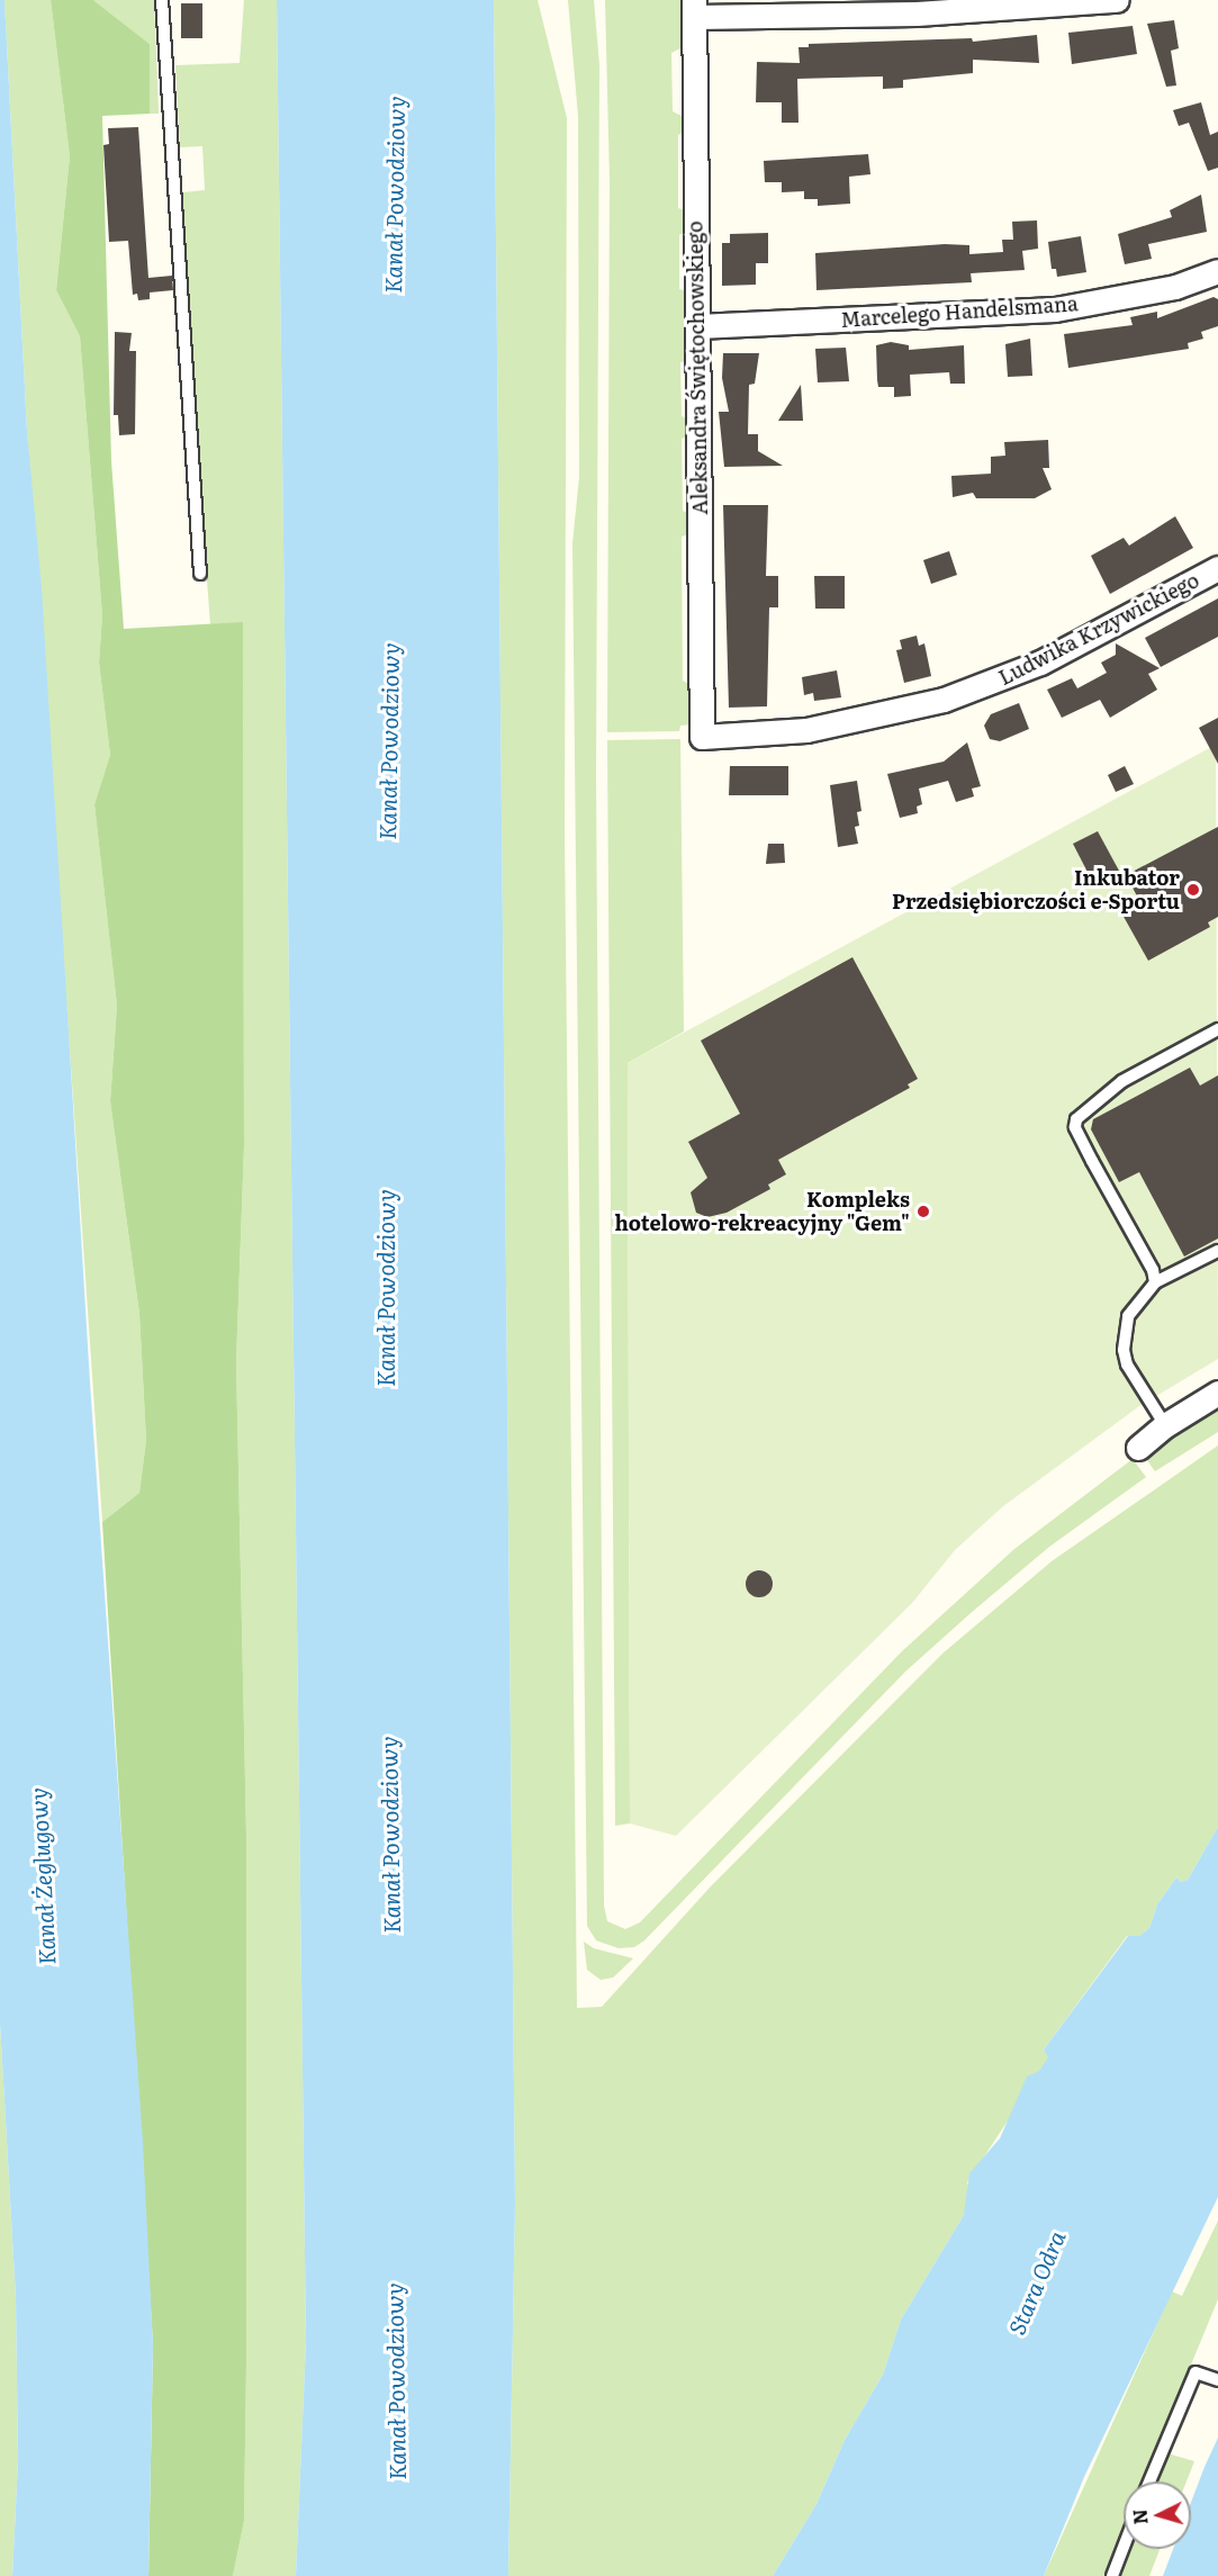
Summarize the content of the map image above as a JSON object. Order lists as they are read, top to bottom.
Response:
{
  "streets": {
    "street": ["Marcelego Handelsmana", "Aleksandra Świętochowskiego", "Ludwika Krzywickiego"]
  },
  "crossings": [
    ["Marcelego Handelsmana", "Aleksandra Świętochowskiego"],
    ["Aleksandra Świętochowskiego", "Ludwika Krzywickiego"]
  ],
  "water": ["Kanał Powodziowy", "Kanał Żeglugowy", "Stara Odra"],
  "places": ["Inkubator Przedsiębiorczości e-Sportu", "Kompleks hotelowo-rekreacyjny \"Gem\""],
  "north": "left"
}
